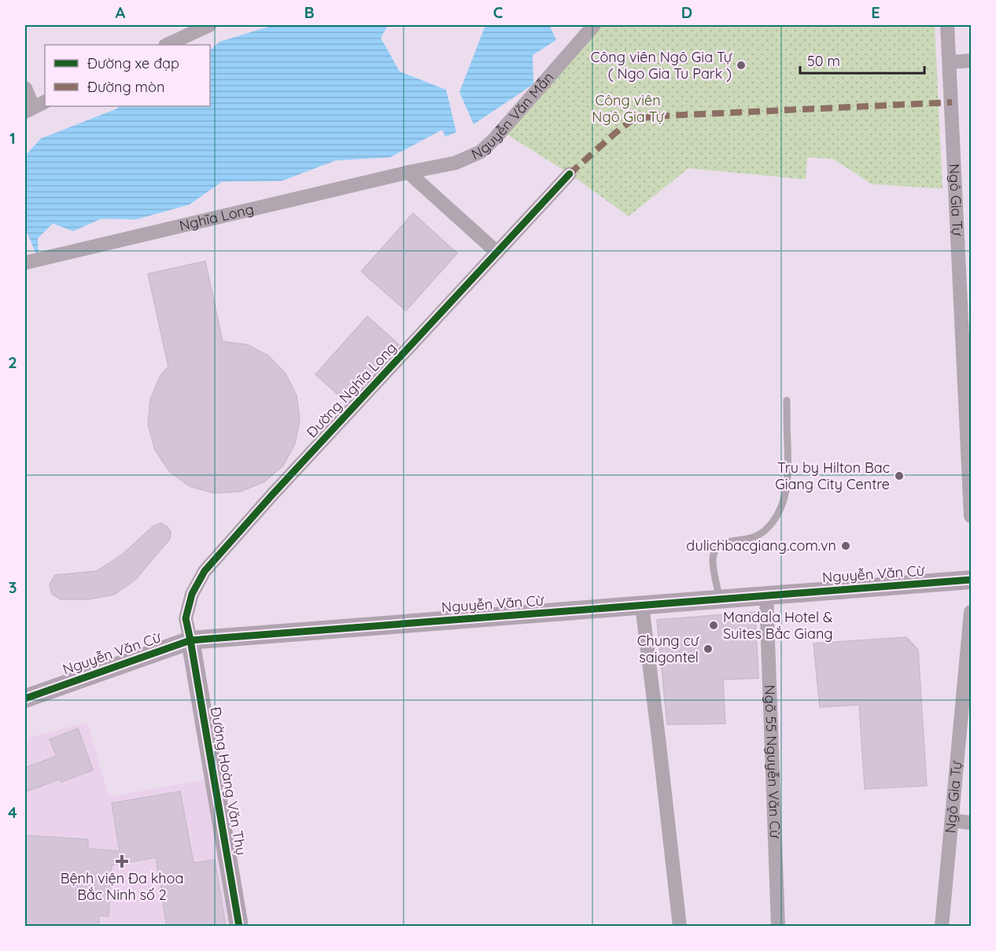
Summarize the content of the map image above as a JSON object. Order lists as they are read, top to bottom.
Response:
{
  "streets": {
    "street": [
      "Nguyễn Văn Mẫn",
      "Ngô Gia Tự",
      "Nghĩa Long",
      "Đường Nghĩa Long",
      "Nguyễn Văn Cừ",
      "Ngõ 55 Nguyễn Văn Cừ",
      "Đường Hoàng Văn Thụ"
    ]
  },
  "crossings": [
    ["Nguyễn Văn Mẫn", "Nghĩa Long"],
    ["Đường Nghĩa Long", "Nguyễn Văn Cừ"],
    ["Đường Nghĩa Long", "Đường Hoàng Văn Thụ"],
    ["Nguyễn Văn Cừ", "Ngõ 55 Nguyễn Văn Cừ"],
    ["Nguyễn Văn Cừ", "Đường Hoàng Văn Thụ"]
  ],
  "parks": ["Công viên Ngô Gia Tự"],
  "places": {
    "other": [
      "Công viên Ngô Gia Tự ( Ngo Gia Tu Park )",
      "Tru by Hilton Bac Giang City Centre",
      "dulichbacgiang.com.vn",
      "Mandala Hotel & Suites Bắc Giang",
      "Chung cư saigontel"
    ],
    "health": ["Bệnh viện Đa khoa Bắc Ninh số 2"]
  },
  "legend": ["Đường xe đạp", "Đường mòn"],
  "scale_bar": "50 m",
  "grid": {
    "columns": [
      "A",
      "B",
      "C",
      "D",
      "E"
    ],
    "rows": [
      "1",
      "2",
      "3",
      "4"
    ]
  }
}
